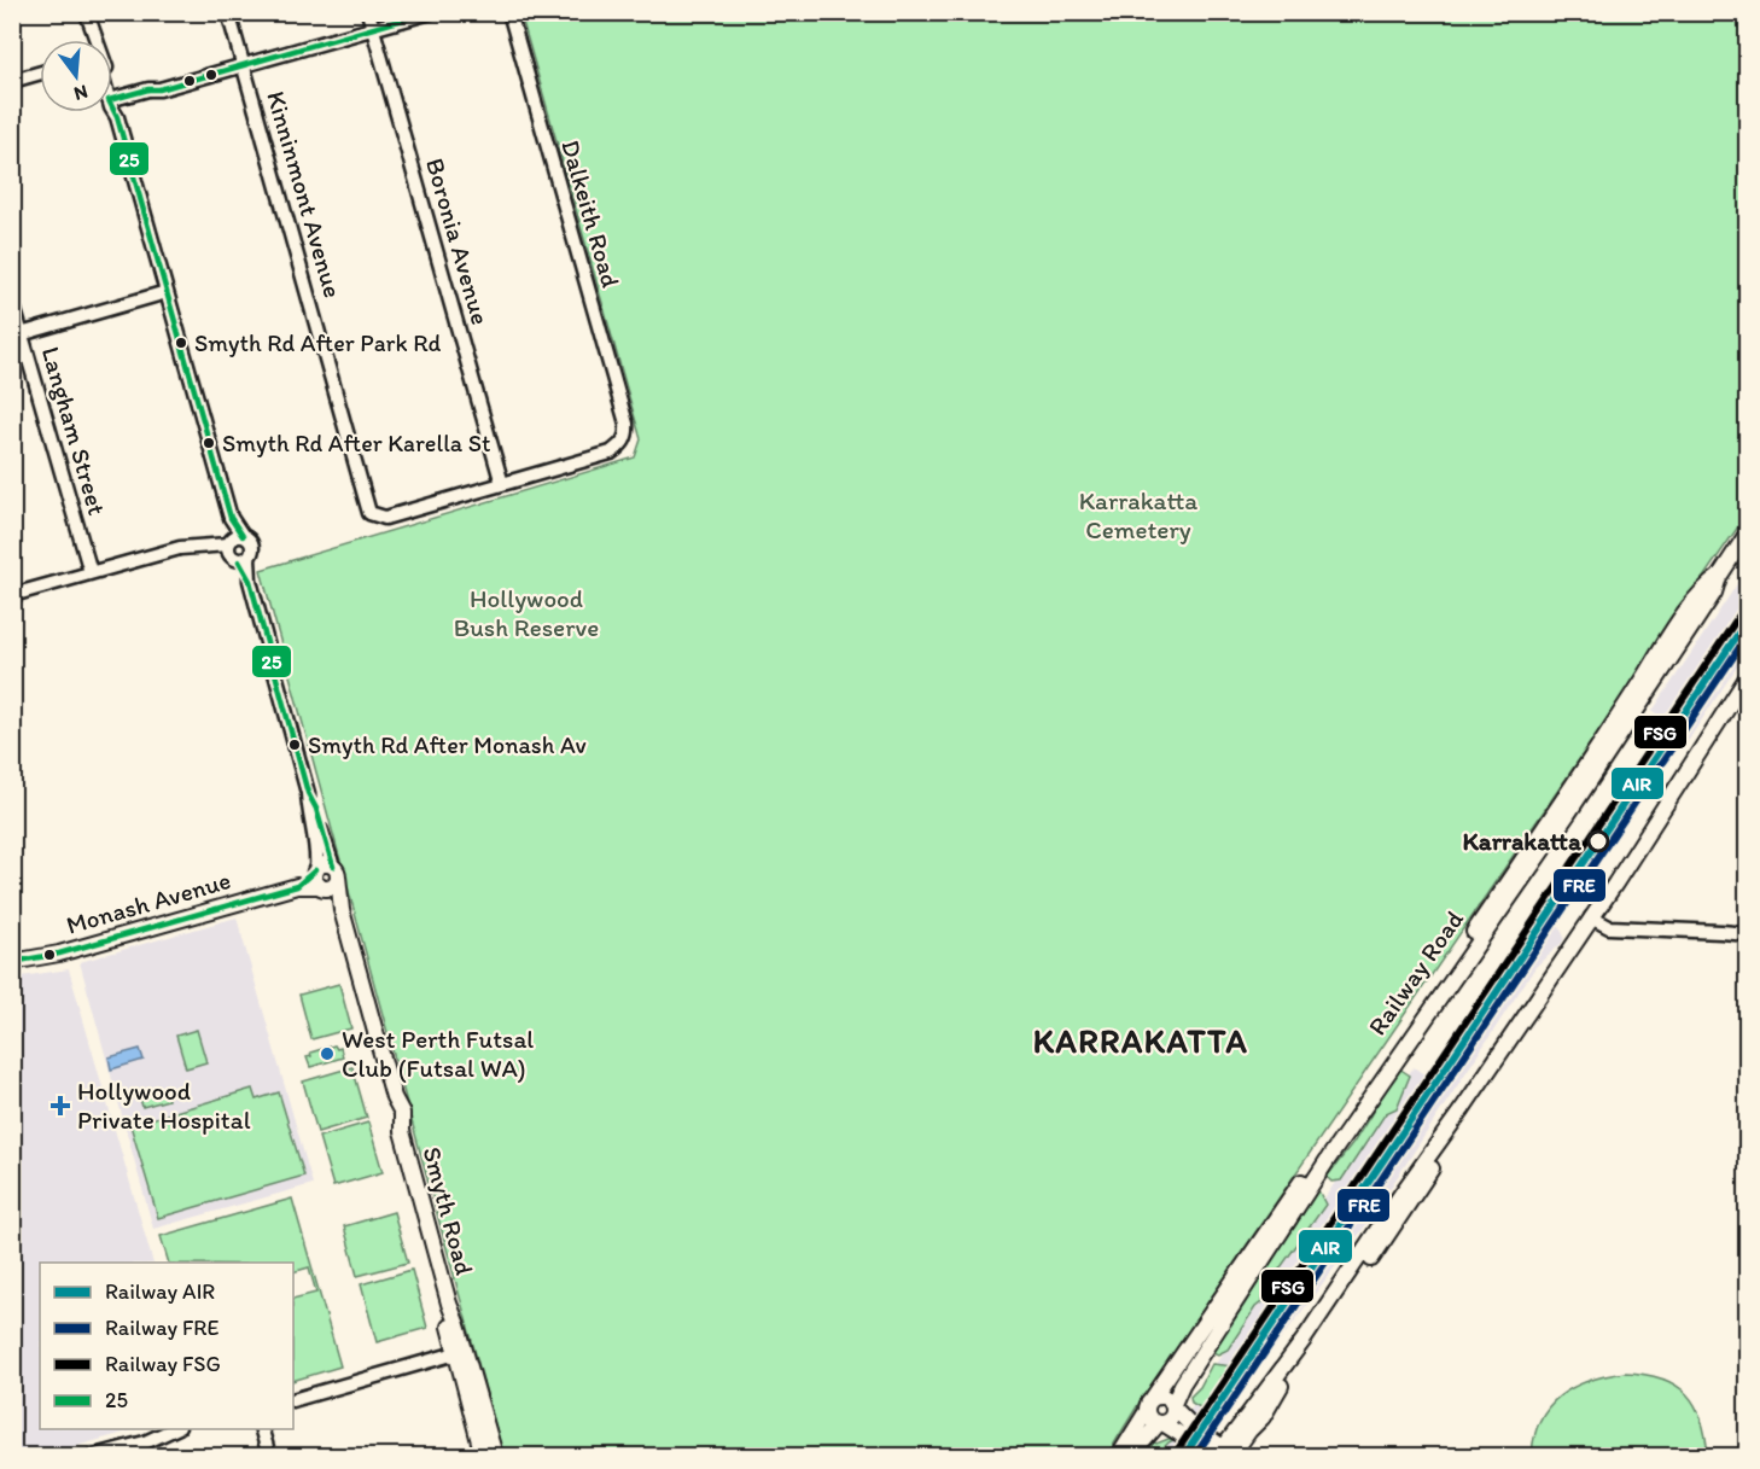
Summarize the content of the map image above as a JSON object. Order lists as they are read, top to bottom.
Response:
{
  "streets": {
    "main road": ["Monash Avenue", "Railway Road", "Smyth Road"],
    "street": [
      "Kinninmont Avenue",
      "Dalkeith Road",
      "Boronia Avenue",
      "Langham Street"
    ]
  },
  "crossings": [
    ["Kinninmont Avenue", "Dalkeith Road"],
    ["Kinninmont Avenue", "Boronia Avenue"],
    ["Dalkeith Road", "Boronia Avenue"],
    ["Monash Avenue", "Smyth Road"]
  ],
  "districts": ["KARRAKATTA"],
  "parks": ["Karrakatta Cemetery", "Hollywood Bush Reserve"],
  "places": {
    "other": [
      "Smyth Rd After Park Rd",
      "Smyth Rd After Karella St",
      "Smyth Rd After Monash Av",
      "Karrakatta",
      "West Perth Futsal Club (Futsal WA)"
    ],
    "health": ["Hollywood Private Hospital"]
  },
  "lines": [
    "transit line 25",
    "rail line FSG",
    "rail line AIR",
    "rail line FRE"
  ],
  "legend": [
    "Railway AIR",
    "Railway FRE",
    "Railway FSG",
    "25"
  ],
  "north": "bottom"
}
